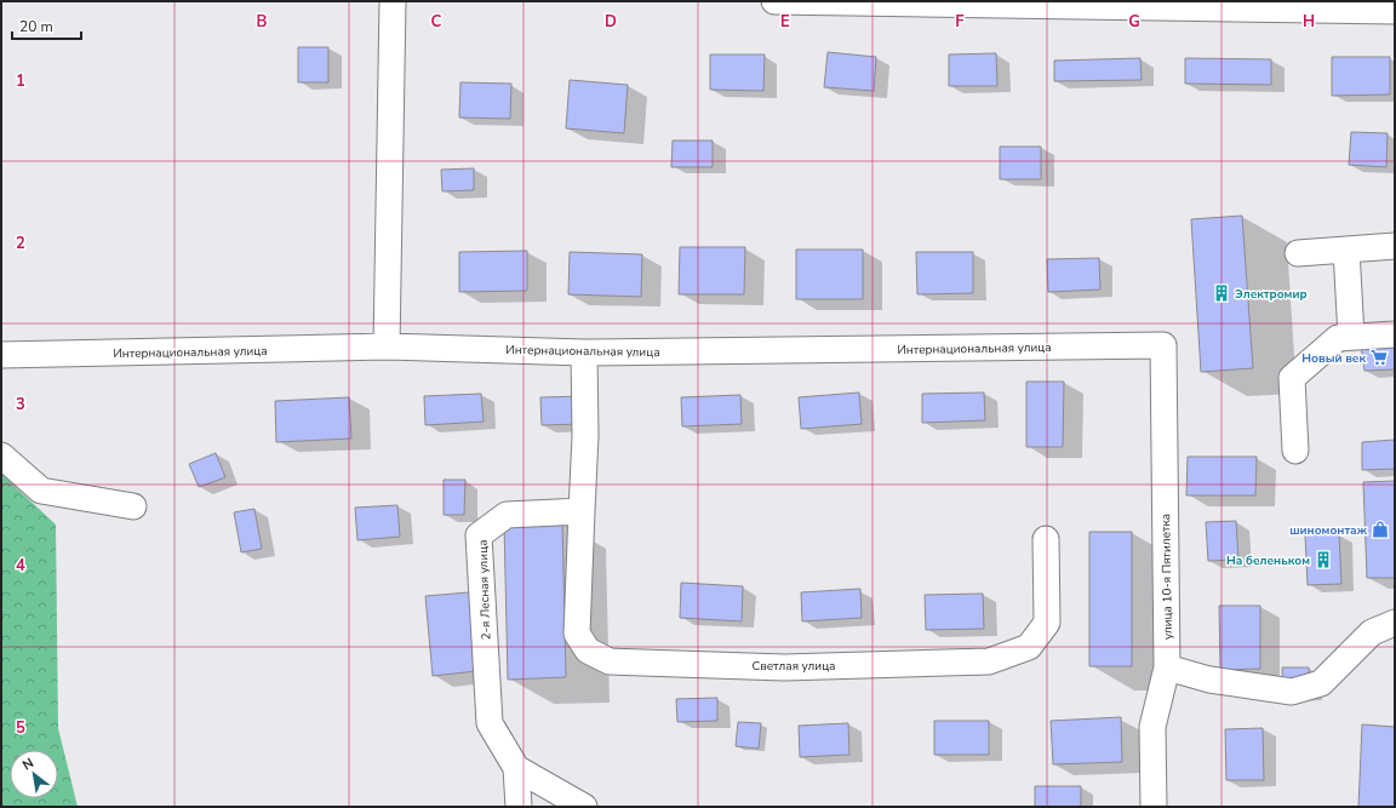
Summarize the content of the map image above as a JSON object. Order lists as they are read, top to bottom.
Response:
{
  "streets": {
    "street": [
      "Интернациональная улица",
      "улица 10-я Пятилетка",
      "2-я Лесная улица",
      "Светлая улица"
    ]
  },
  "crossings": [
    ["Интернациональная улица", "улица 10-я Пятилетка"],
    ["2-я Лесная улица", "Светлая улица"]
  ],
  "places": {
    "building": ["Электромир", "На беленьком"],
    "supermarket": ["Новый век"],
    "shop": ["шиномонтаж"]
  },
  "scale_bar": "20 m",
  "north": "top left",
  "grid": {
    "columns": [
      "B",
      "C",
      "D",
      "E",
      "F",
      "G",
      "H"
    ],
    "rows": [
      "1",
      "2",
      "3",
      "4",
      "5"
    ]
  }
}
